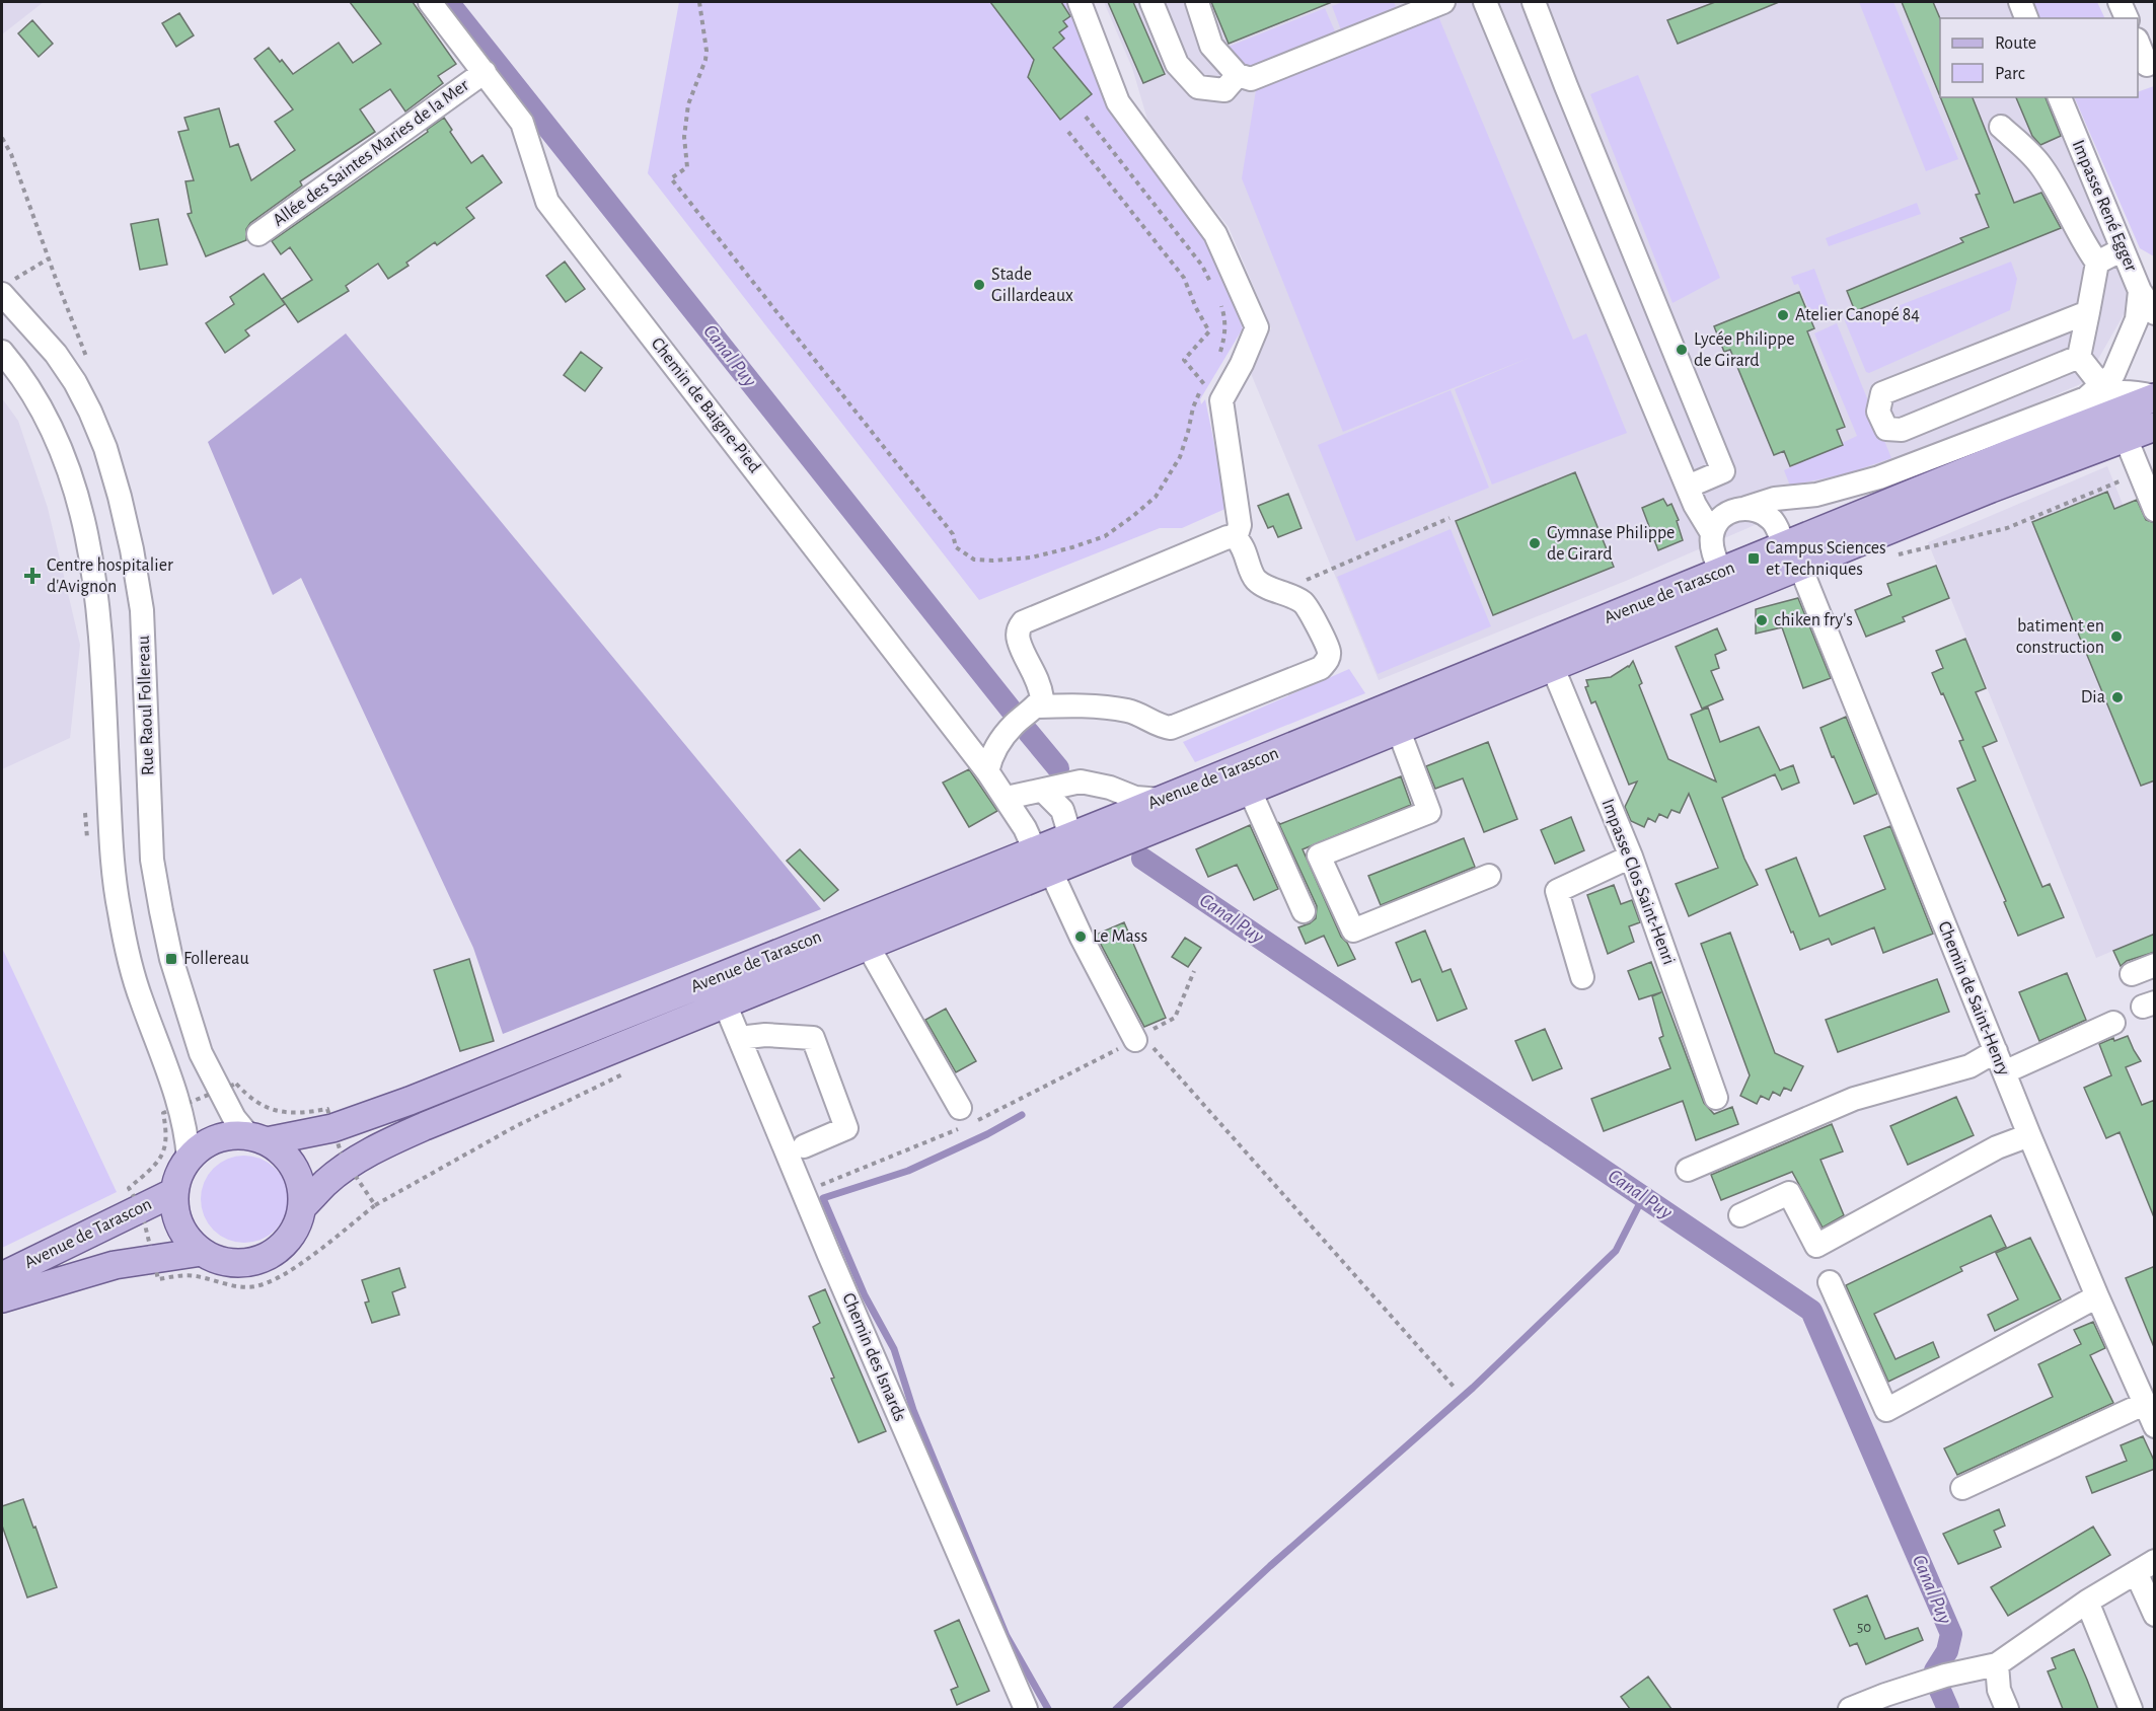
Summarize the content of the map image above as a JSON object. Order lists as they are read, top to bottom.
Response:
{
  "streets": {
    "main road": ["Avenue de Tarascon"],
    "street": [
      "Allée des Saintes Maries de la Mer",
      "Impasse René Egger",
      "Chemin de Baigne-Pied",
      "Rue Raoul Follereau",
      "Impasse Clos Saint-Henri",
      "Chemin de Saint-Henry",
      "Chemin des Isnards"
    ]
  },
  "crossings": [
    ["Allée des Saintes Maries de la Mer", "Chemin de Baigne-Pied"],
    ["Chemin de Baigne-Pied", "Avenue de Tarascon"],
    ["Avenue de Tarascon", "Rue Raoul Follereau"],
    ["Avenue de Tarascon", "Impasse Clos Saint-Henri"],
    ["Avenue de Tarascon", "Chemin de Saint-Henry"],
    ["Avenue de Tarascon", "Chemin des Isnards"]
  ],
  "water": ["Canal Puy"],
  "places": {
    "other": [
      "Stade Gillardeaux",
      "Atelier Canopé 84",
      "Lycée Philippe de Girard",
      "Gymnase Philippe de Girard",
      "chiken fry's",
      "batiment en construction",
      "Dia",
      "Le Mass"
    ],
    "transit": ["Campus Sciences et Techniques", "Follereau"],
    "health": ["Centre hospitalier d'Avignon"]
  },
  "house_numbers": ["50"],
  "legend": ["Route", "Parc"]
}
